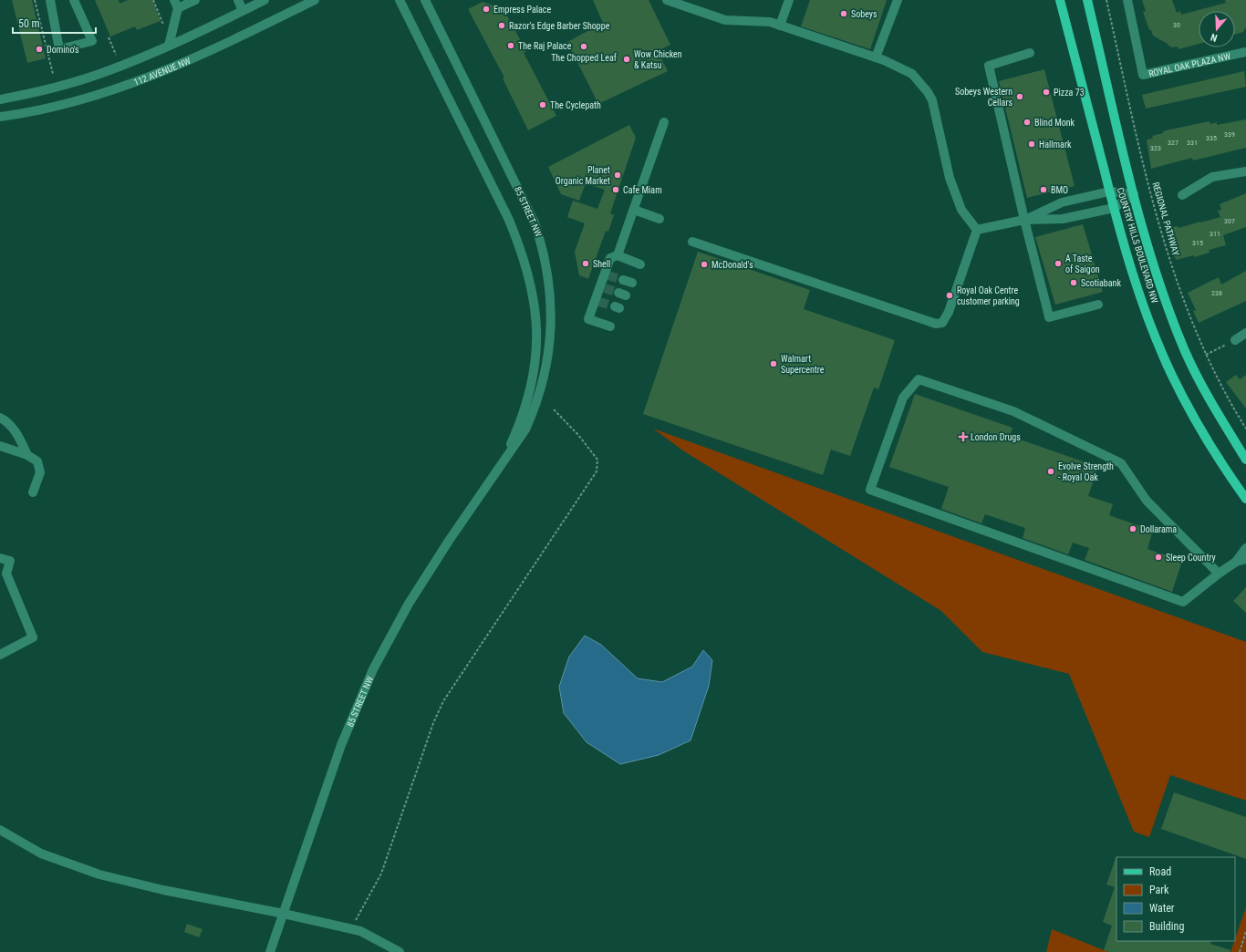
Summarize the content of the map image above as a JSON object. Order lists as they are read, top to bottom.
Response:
{
  "streets": {
    "main road": ["COUNTRY HILLS BOULEVARD NW"],
    "street": ["ROYAL OAK PLAZA NW", "112 AVENUE NW", "85 STREET NW"],
    "path": ["REGIONAL PATHWAY"]
  },
  "places": {
    "other": [
      "Empress Palace",
      "Sobeys",
      "Razor's Edge Barber Shoppe",
      "The Raj Palace",
      "The Chopped Leaf",
      "Domino's",
      "Wow Chicken & Katsu",
      "Pizza 73",
      "Sobeys Western Cellars",
      "The Cyclepath",
      "Blind Monk",
      "Hallmark",
      "Planet Organic Market",
      "Cafe Miam",
      "BMO",
      "Shell",
      "A Taste of Saigon",
      "McDonald's",
      "Scotiabank",
      "Royal Oak Centre customer parking",
      "Walmart Supercentre",
      "Evolve Strength - Royal Oak",
      "Dollarama",
      "Sleep Country"
    ],
    "health": ["London Drugs"]
  },
  "house_numbers": [
    "30",
    "339",
    "335",
    "327",
    "331",
    "323",
    "307",
    "311",
    "315",
    "238"
  ],
  "legend": [
    "Road",
    "Park",
    "Water",
    "Building"
  ],
  "scale_bar": "50 m",
  "north": "bottom"
}
